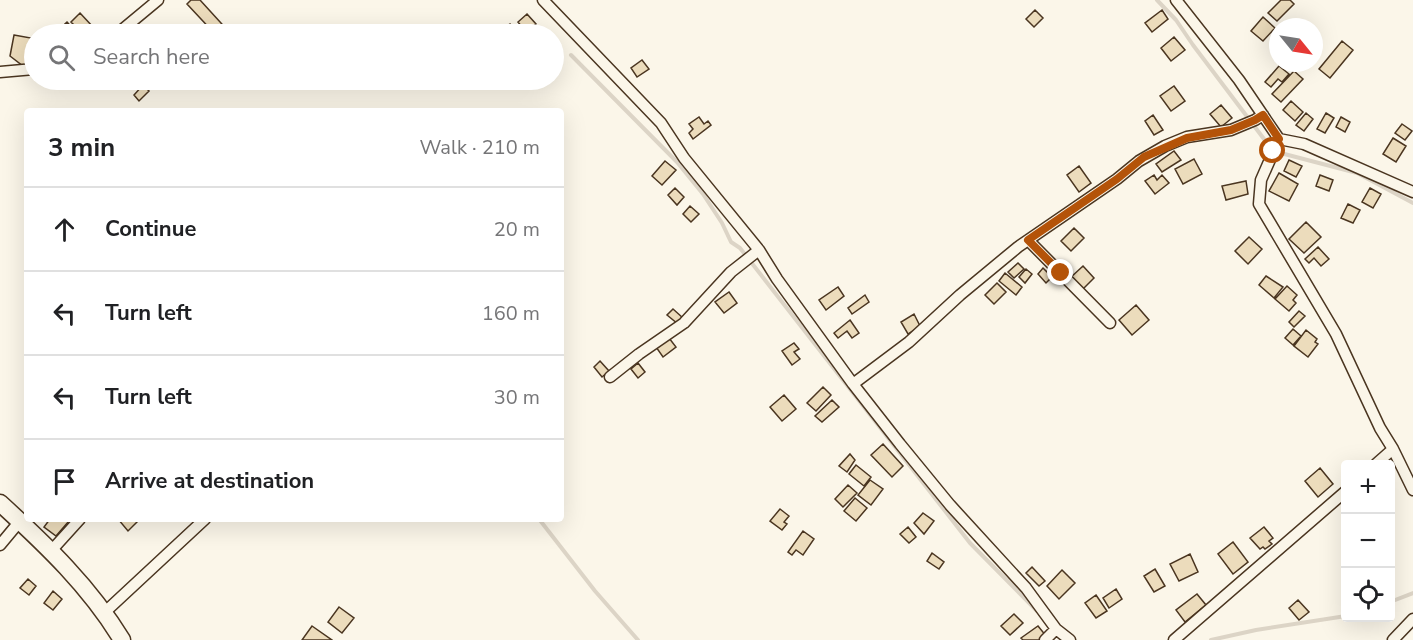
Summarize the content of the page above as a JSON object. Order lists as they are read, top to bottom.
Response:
{
  "north": "bottom right",
  "page": {
    "search": "Search here",
    "heading": ["3 min", "Walk · 210 m"],
    "list": [
      ["Continue", "20 m"],
      ["Turn left", "160 m"],
      ["Turn left", "30 m"],
      "Arrive at destination"
    ],
    "map_buttons": ["+", "−"]
  }
}
